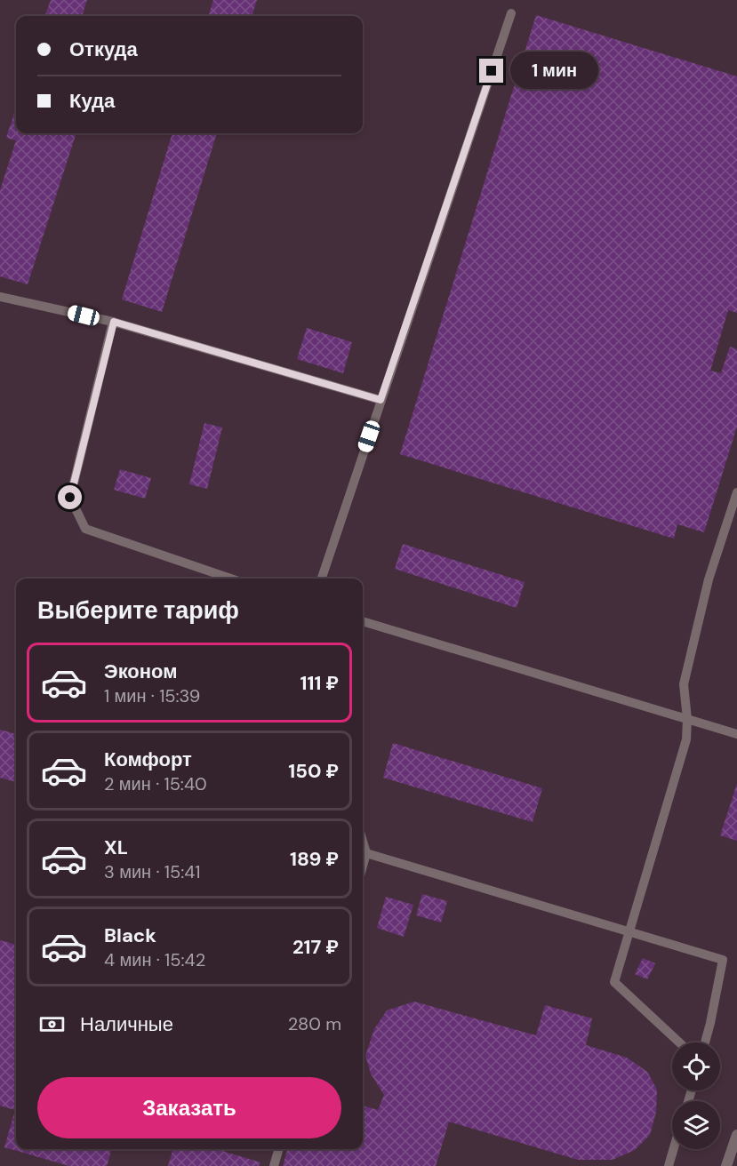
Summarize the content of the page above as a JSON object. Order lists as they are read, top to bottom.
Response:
{
  "page": {
    "banner": ["Откуда", "Куда"],
    "bubble": "1 мин",
    "heading": "Выберите тариф",
    "list": [
      {
        "name": "Эконом",
        "note": "1 мин · 15:39",
        "value": "111 ₽"
      },
      {
        "name": "Комфорт",
        "note": "2 мин · 15:40",
        "value": "150 ₽"
      },
      {
        "name": "XL",
        "note": "3 мин · 15:41",
        "value": "189 ₽"
      },
      {
        "name": "Black",
        "note": "4 мин · 15:42",
        "value": "217 ₽"
      }
    ],
    "pay": ["Наличные", "280 m"],
    "buttons": "Заказать"
  }
}
